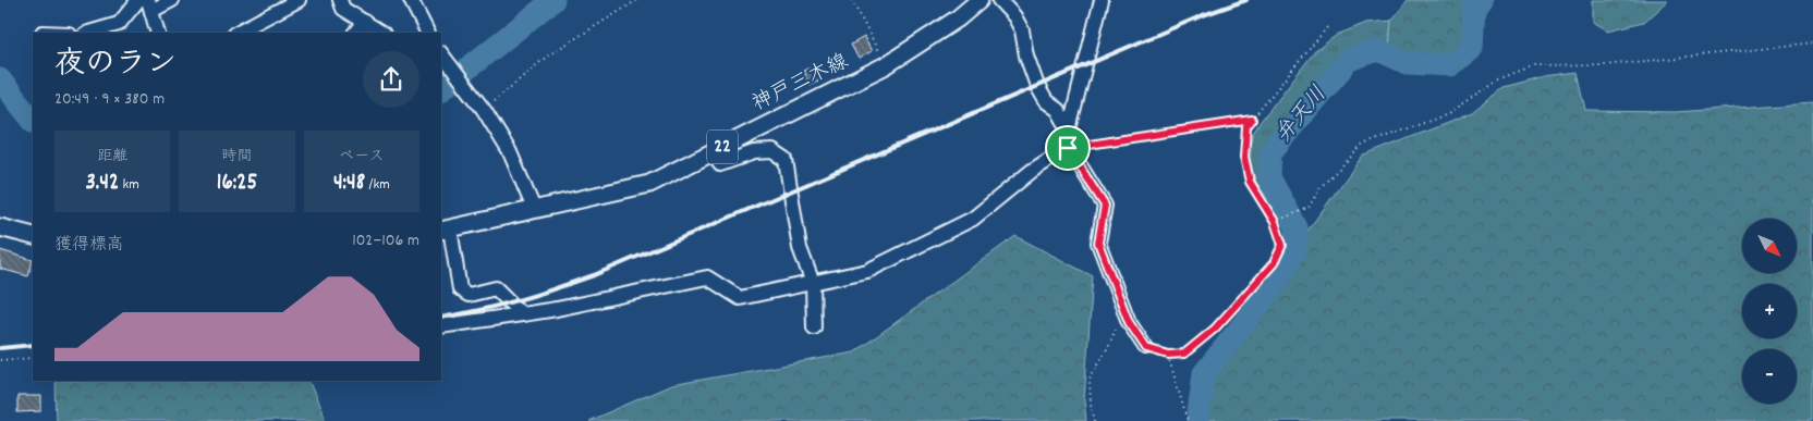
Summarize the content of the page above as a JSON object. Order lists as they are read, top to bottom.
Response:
{
  "streets": {
    "main road": ["神戸三木線", "22"]
  },
  "water": ["弁天川"],
  "north": "bottom right",
  "page": {
    "heading": ["夜のラン", "20:49 · 9 × 380 m"],
    "stats": [
      ["距離", "3.42 km"],
      ["時間", "16:25"],
      ["ペース", "4:48 /km"]
    ],
    "chart": ["獲得標高", "102–106 m"],
    "map_buttons": ["+", "−"]
  }
}
